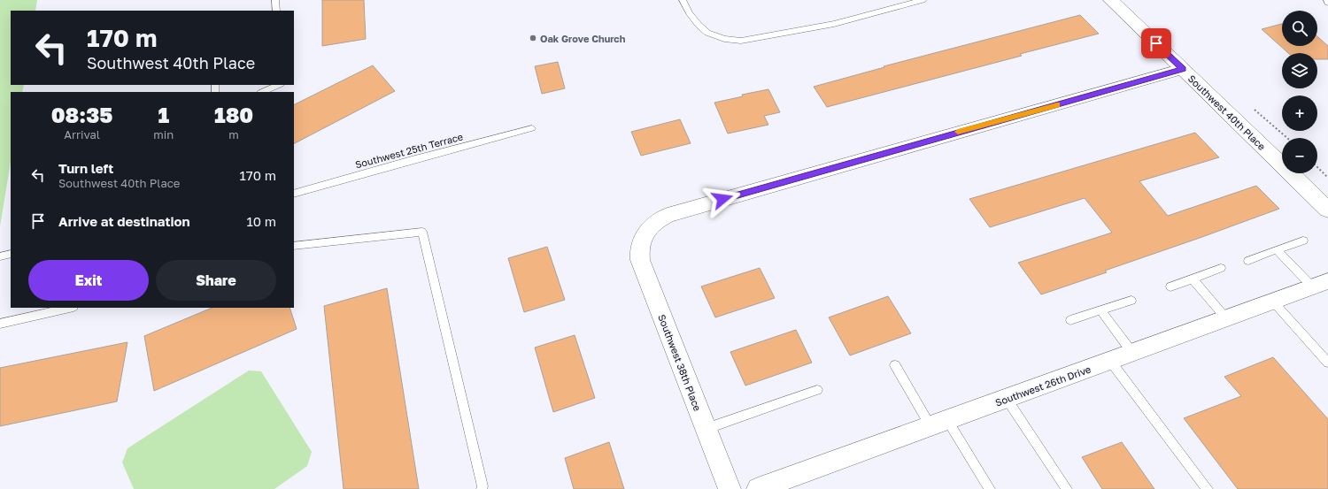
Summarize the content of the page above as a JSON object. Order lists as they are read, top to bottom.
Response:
{
  "streets": {
    "street": ["Southwest 40th Place", "Southwest 38th Place", "Southwest 26th Drive"],
    "lane": ["Southwest 25th Terrace"]
  },
  "crossings": [
    ["Southwest 40th Place", "Southwest 38th Place"]
  ],
  "places": ["Oak Grove Church"],
  "page": {
    "map_buttons": ["+", "−"],
    "turn": ["170 m", "Southwest 40th Place"],
    "eta": [
      "08:35",
      "Arrival",
      "1",
      "min",
      "180",
      "m"
    ],
    "list": [
      {
        "name": "Turn left",
        "note": "Southwest 40th Place",
        "value": "170 m"
      },
      {
        "name": "Arrive at destination",
        "value": "10 m"
      }
    ],
    "buttons": ["Exit", "Share"]
  }
}
